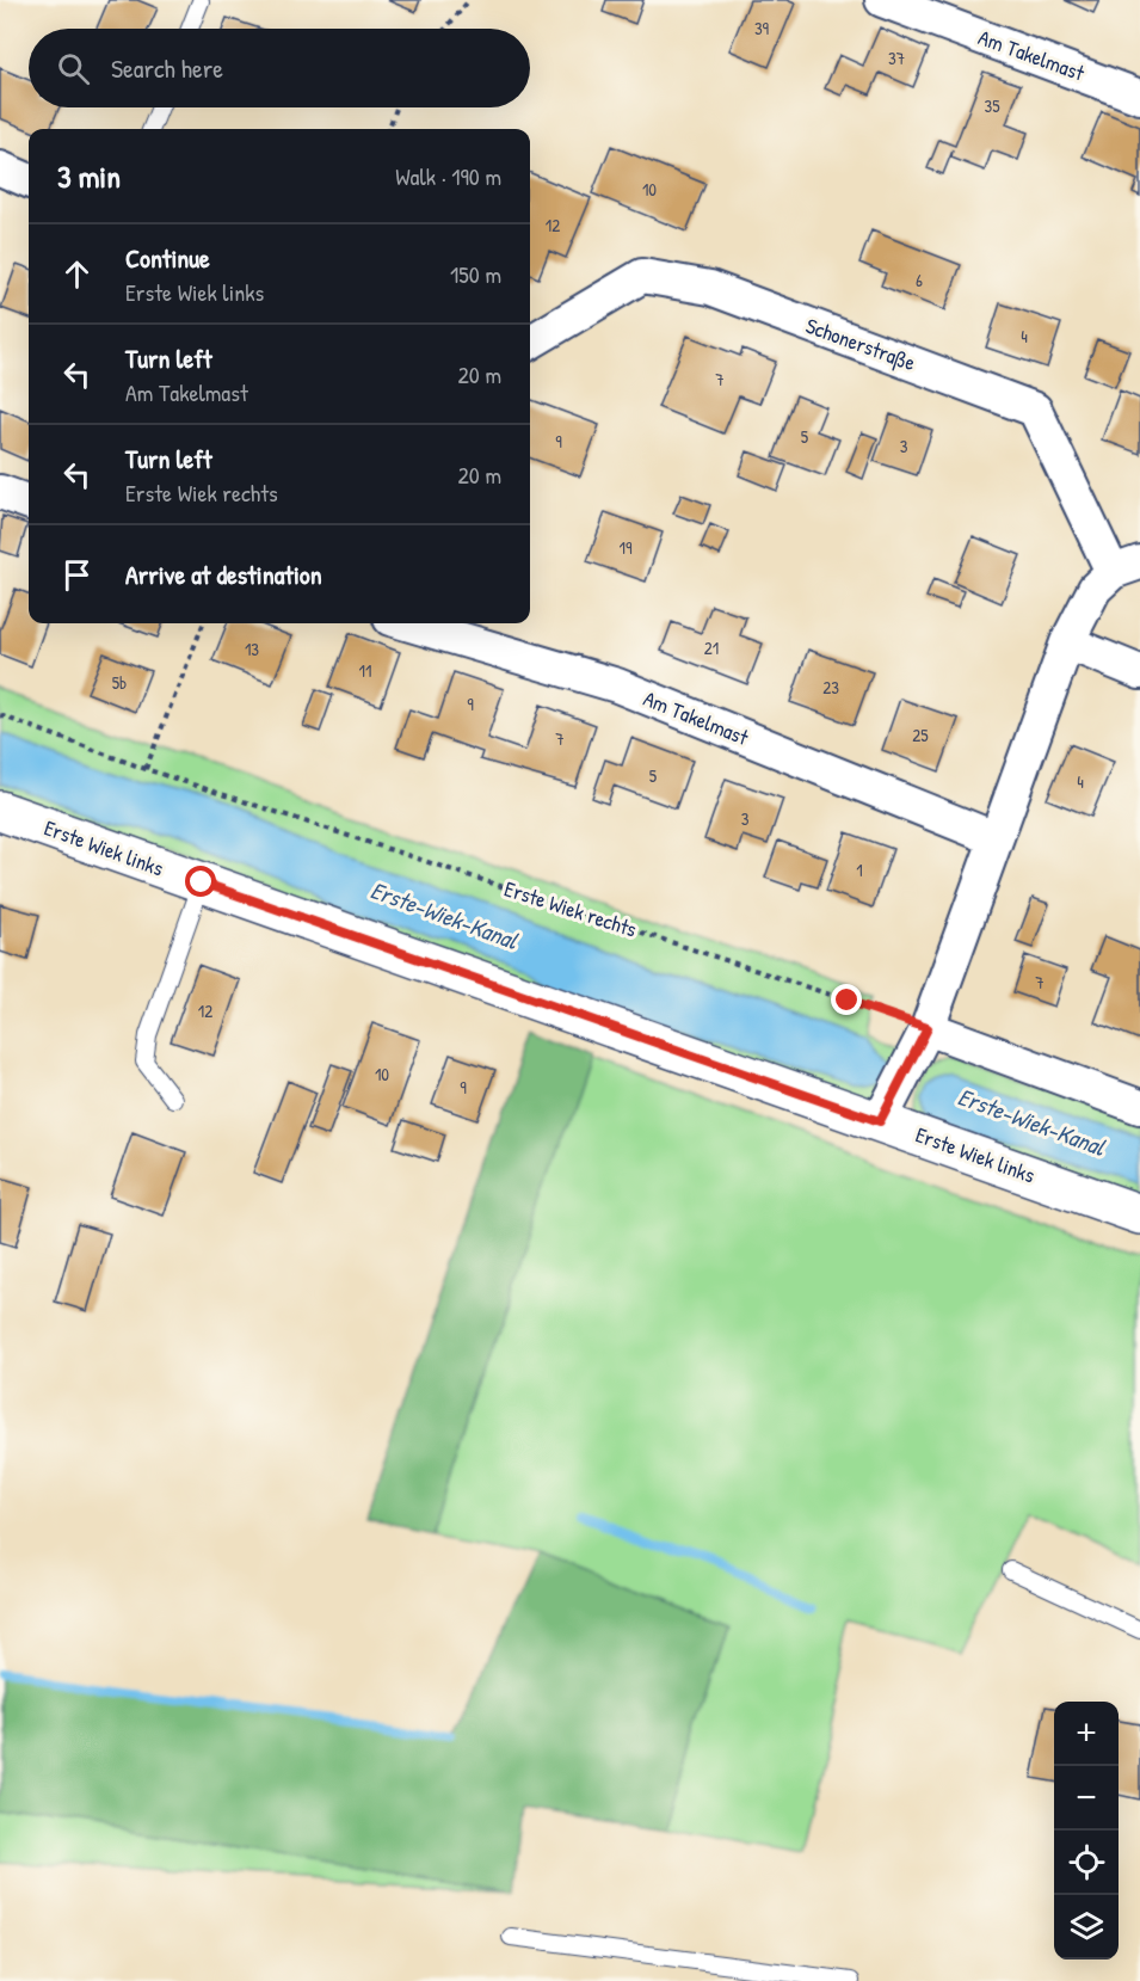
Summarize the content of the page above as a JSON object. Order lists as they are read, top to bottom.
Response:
{
  "streets": {
    "street": ["Am Takelmast", "Schonerstraße", "Erste Wiek links"],
    "path": ["Erste Wiek rechts"]
  },
  "water": ["Erste-Wiek-Kanal"],
  "house_numbers": [
    "39",
    "37",
    "35",
    "10",
    "12",
    "6",
    "4",
    "7",
    "5",
    "9",
    "3",
    "19",
    "21",
    "13",
    "11",
    "5b",
    "23",
    "9",
    "25",
    "7",
    "5",
    "4",
    "3",
    "1",
    "7",
    "12",
    "10",
    "9"
  ],
  "page": {
    "search": "Search here",
    "heading": ["3 min", "Walk · 190 m"],
    "list": [
      ["Continue", "Erste Wiek links", "150 m"],
      ["Turn left", "Am Takelmast", "20 m"],
      ["Turn left", "Erste Wiek rechts", "20 m"],
      "Arrive at destination"
    ],
    "map_buttons": ["+", "−"]
  }
}
